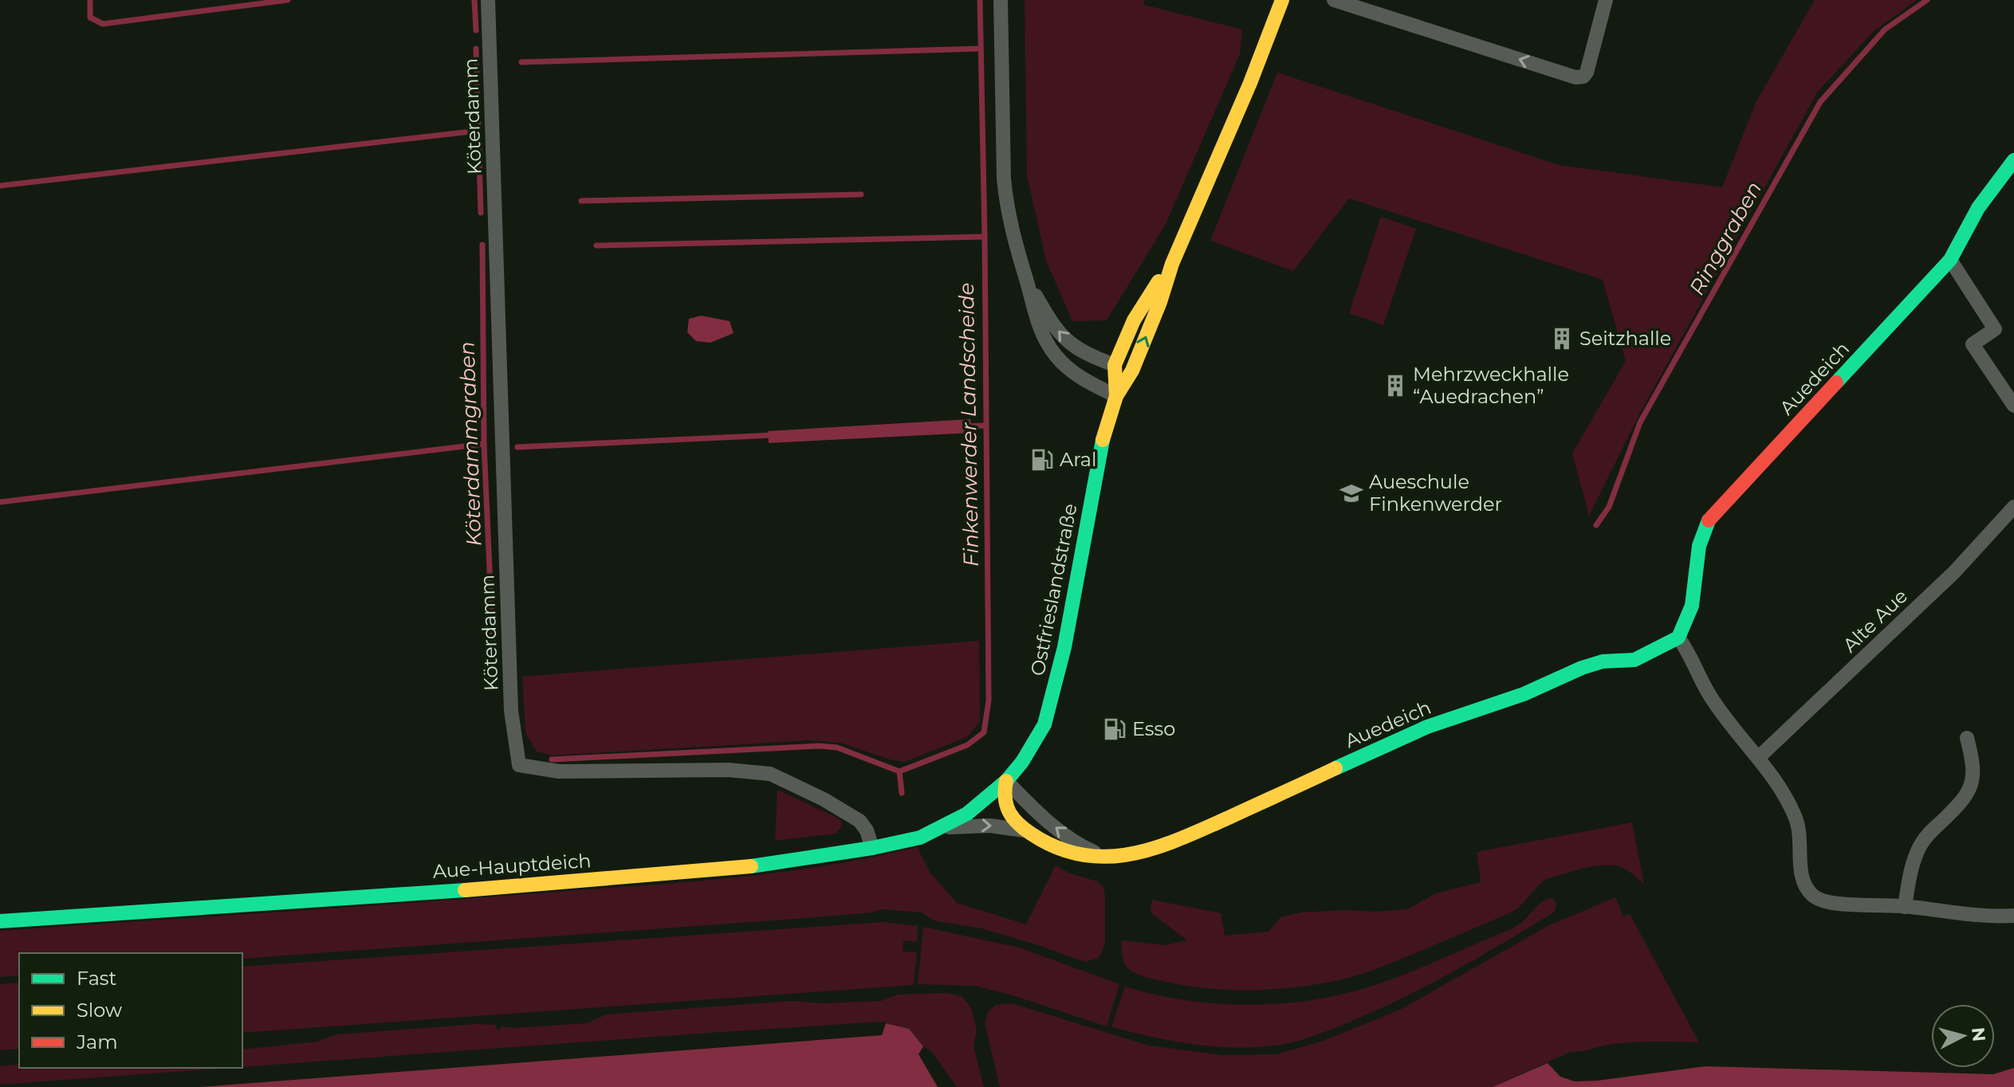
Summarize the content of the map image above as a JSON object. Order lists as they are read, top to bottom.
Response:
{
  "streets": {
    "street": [
      "Köterdamm",
      "Auedeich",
      "Ostfrieslandstraße",
      "Alte Aue",
      "Aue-Hauptdeich"
    ]
  },
  "crossings": [
    ["Köterdamm", "Aue-Hauptdeich"],
    ["Auedeich", "Ostfrieslandstraße"],
    ["Auedeich", "Aue-Hauptdeich"],
    ["Ostfrieslandstraße", "Aue-Hauptdeich"]
  ],
  "water": ["Ringgraben", "Finkenwerder Landscheide", "Köterdammgraben"],
  "places": {
    "building": ["Seitzhalle", "Mehrzweckhalle “Auedrachen”"],
    "fuel station": ["Aral", "Esso"],
    "school or university": ["Aueschule Finkenwerder"]
  },
  "legend": ["Fast", "Slow", "Jam"],
  "north": "right"
}
